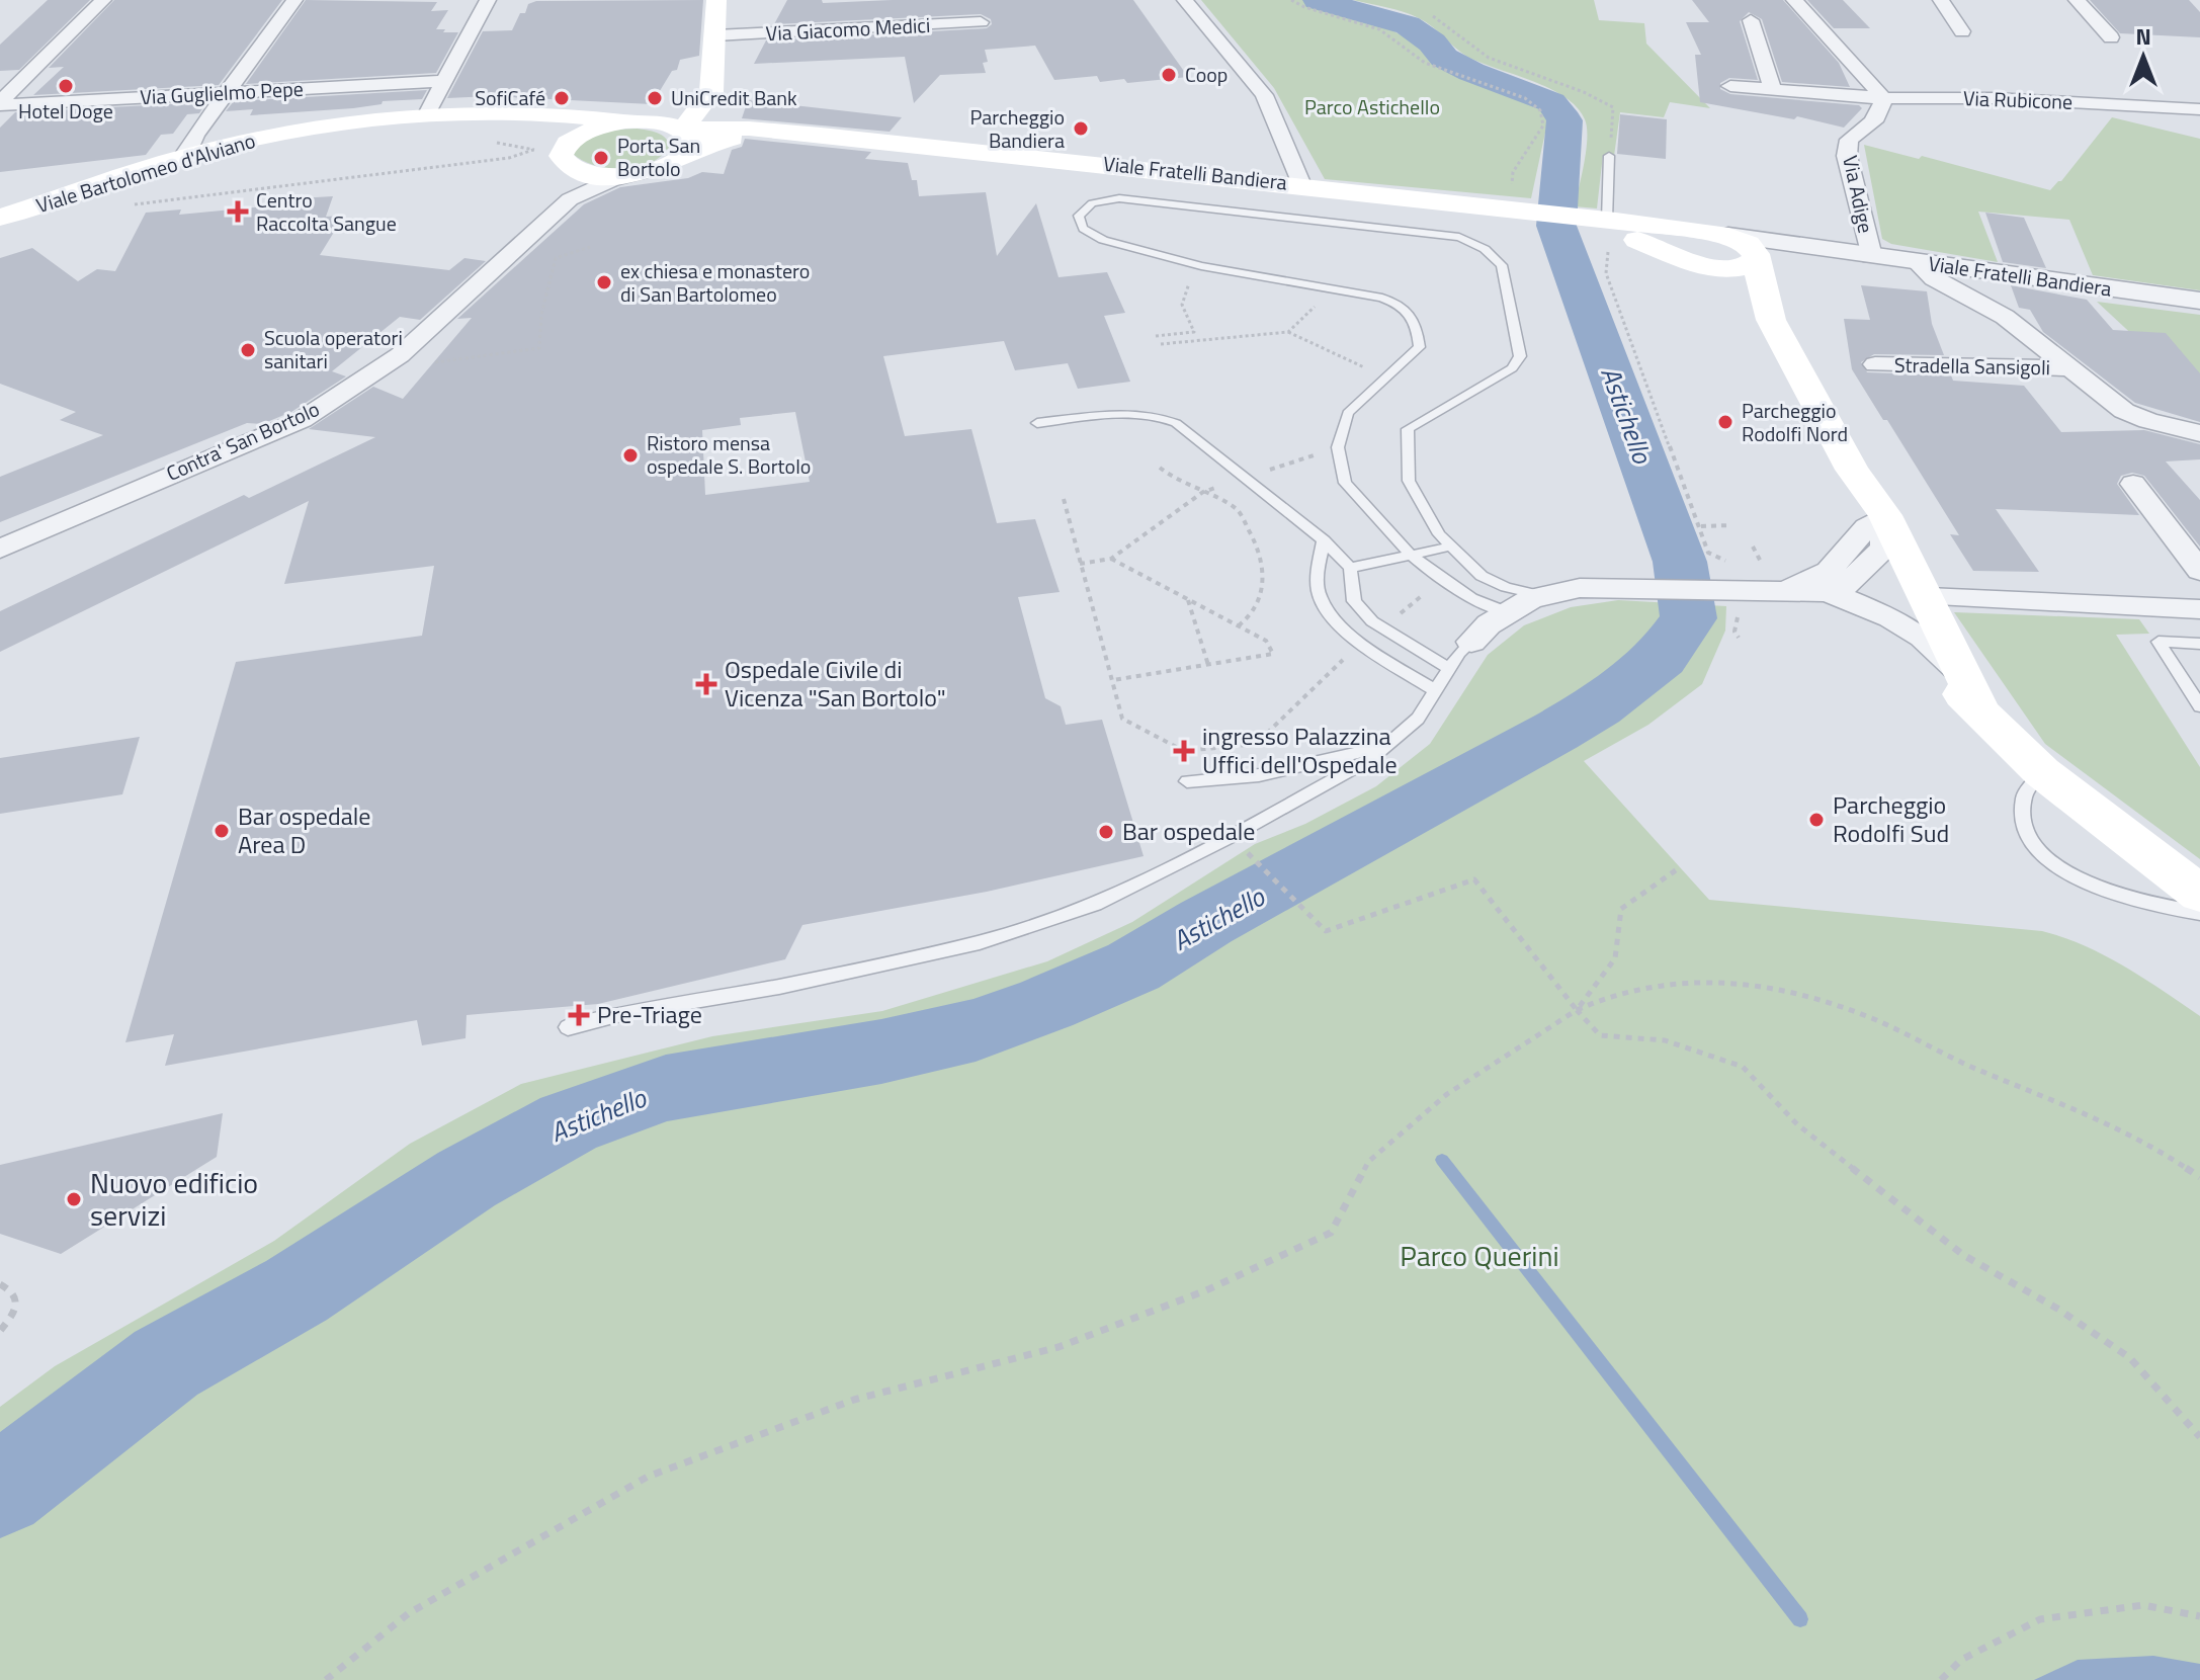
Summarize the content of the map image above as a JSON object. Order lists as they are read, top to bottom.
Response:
{
  "streets": {
    "main road": ["Viale Bartolomeo d'Alviano", "Viale Fratelli Bandiera"],
    "street": [
      "Via Giacomo Medici",
      "Via Guglielmo Pepe",
      "Via Rubicone",
      "Via Adige",
      "Stradella Sansigoli",
      "Contra' San Bortolo"
    ]
  },
  "crossings": [
    ["Via Rubicone", "Via Adige"],
    ["Viale Bartolomeo d'Alviano", "Viale Fratelli Bandiera"],
    ["Viale Bartolomeo d'Alviano", "Contra' San Bortolo"],
    ["Viale Fratelli Bandiera", "Via Adige"],
    ["Viale Fratelli Bandiera", "Stradella Sansigoli"]
  ],
  "water": ["Astichello"],
  "parks": ["Parco Astichello", "Parco Querini"],
  "places": {
    "other": [
      "Coop",
      "Hotel Doge",
      "SofiCafé",
      "UniCredit Bank",
      "Parcheggio Bandiera",
      "Porta San Bortolo",
      "ex chiesa e monastero di San Bartolomeo",
      "Scuola operatori sanitari",
      "Parcheggio Rodolfi Nord",
      "Ristoro mensa ospedale S. Bortolo",
      "Parcheggio Rodolfi Sud",
      "Bar ospedale Area D",
      "Bar ospedale",
      "Nuovo edificio servizi"
    ],
    "health": [
      "Centro Raccolta Sangue",
      "Ospedale Civile di Vicenza \"San Bortolo\"",
      "ingresso Palazzina Uffici dell'Ospedale",
      "Pre-Triage"
    ]
  },
  "north": "top"
}
